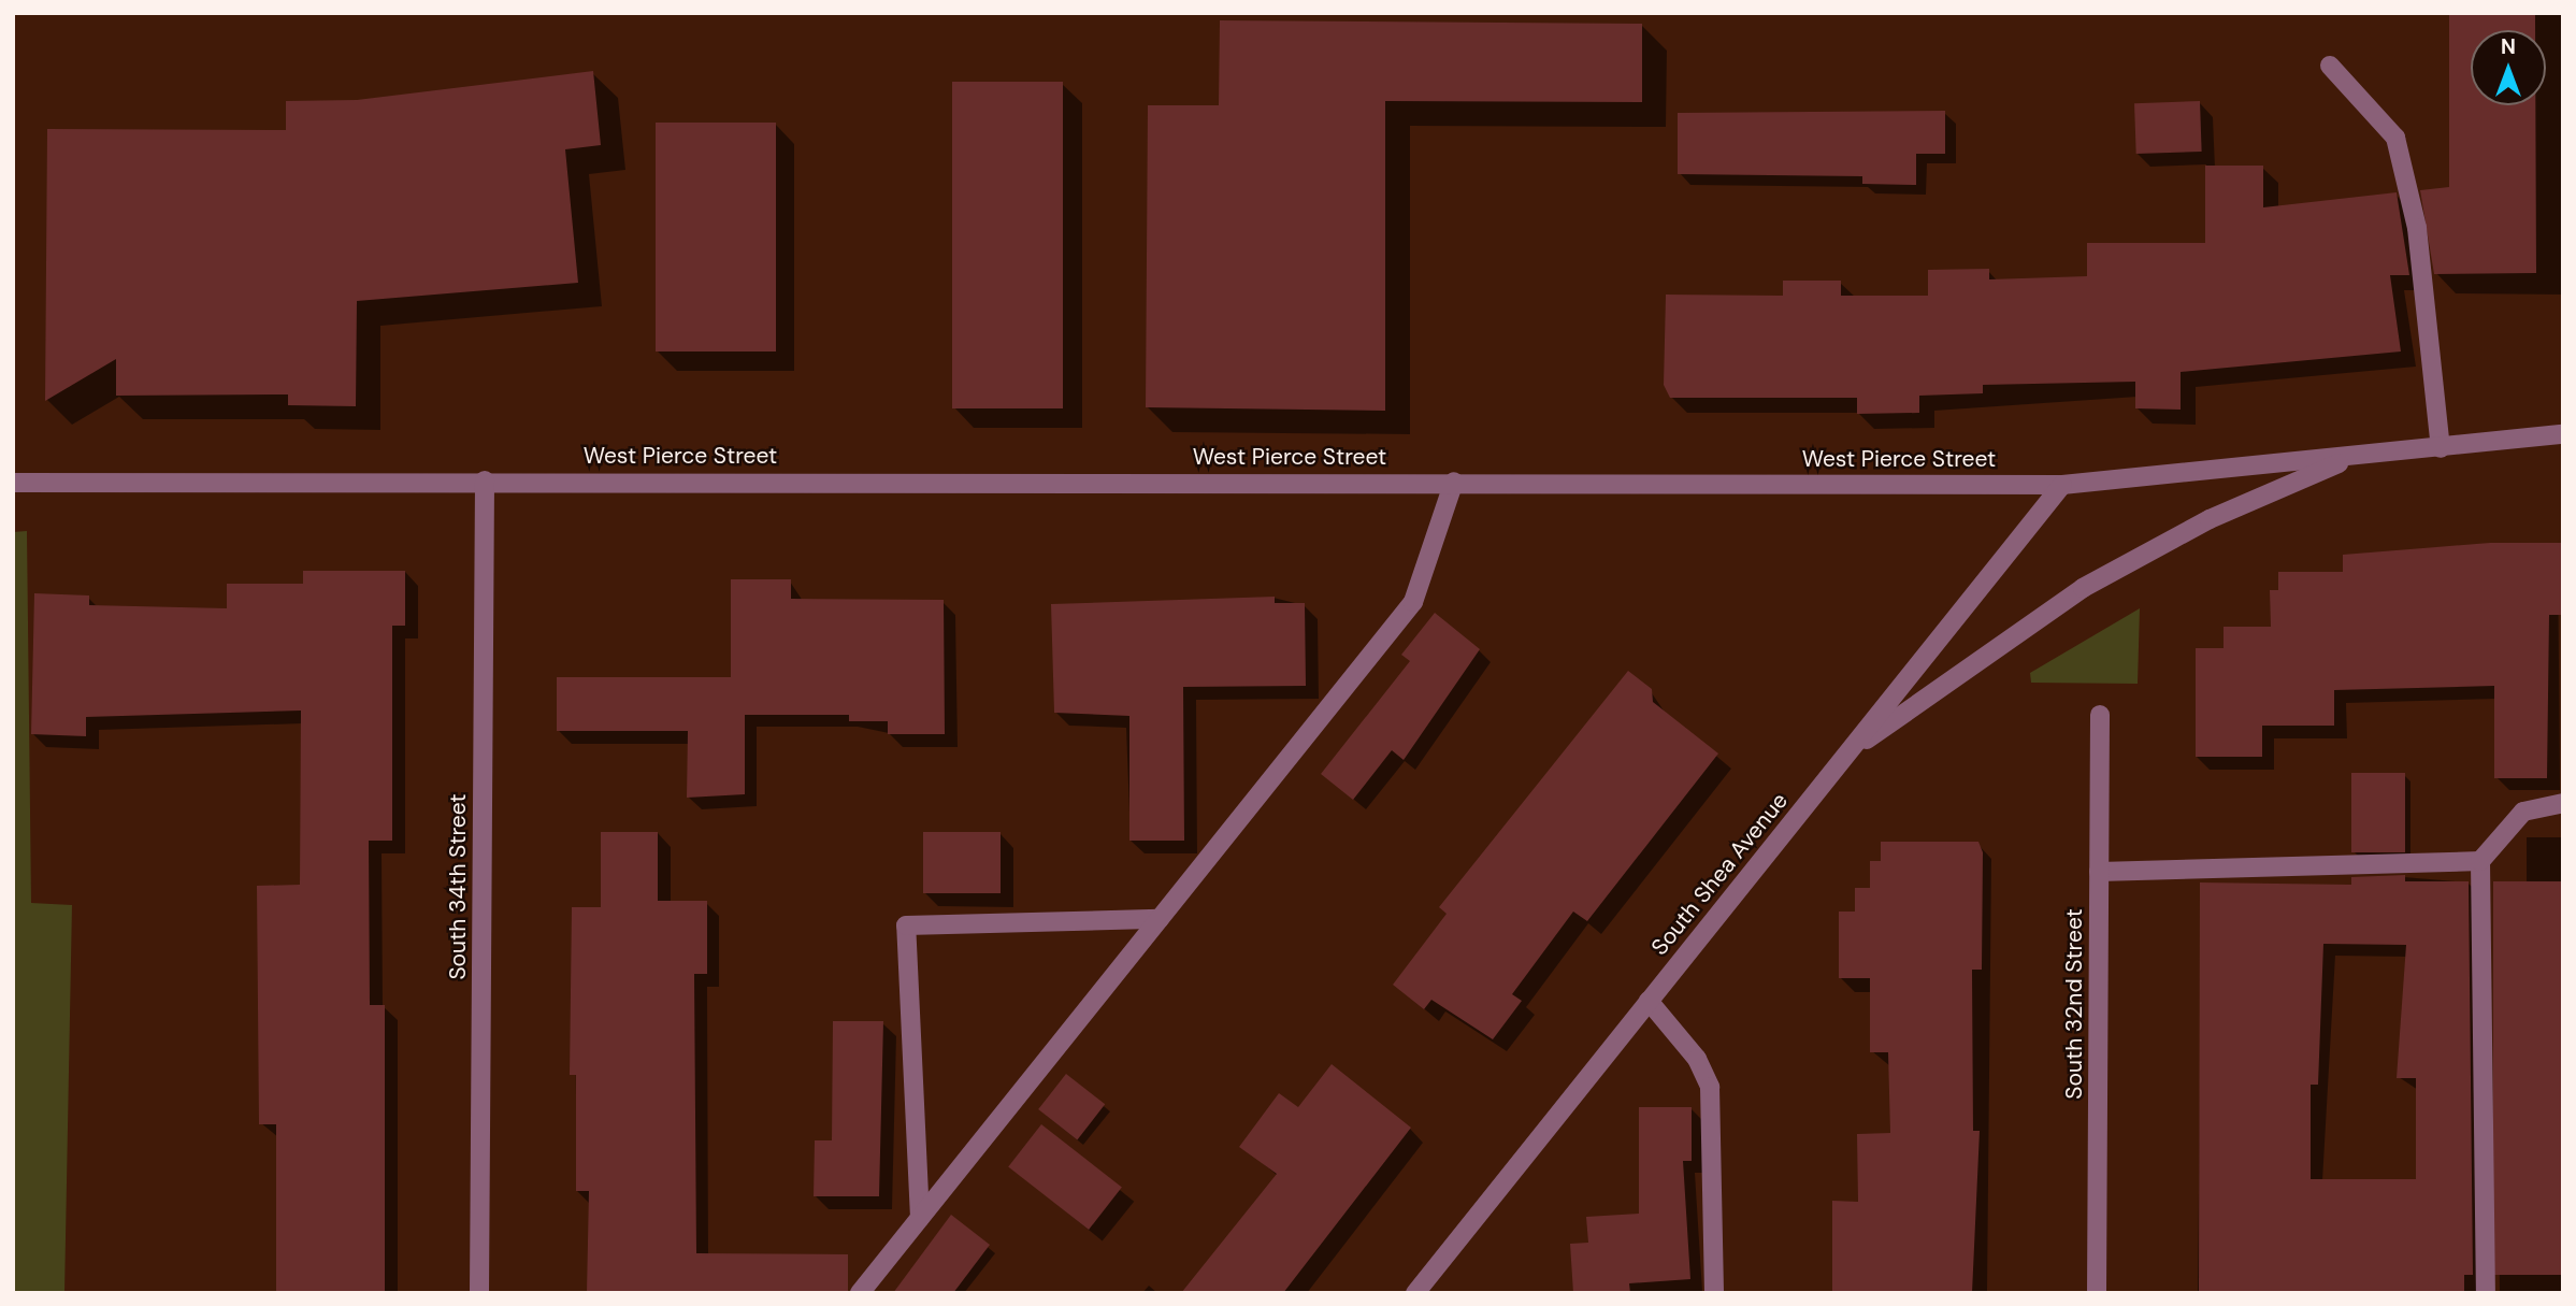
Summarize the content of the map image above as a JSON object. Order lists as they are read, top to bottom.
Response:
{
  "streets": {
    "street": [
      "West Pierce Street",
      "South Shea Avenue",
      "South 34th Street",
      "South 32nd Street"
    ]
  },
  "crossings": [
    ["West Pierce Street", "South Shea Avenue"],
    ["West Pierce Street", "South 34th Street"]
  ],
  "north": "top"
}
